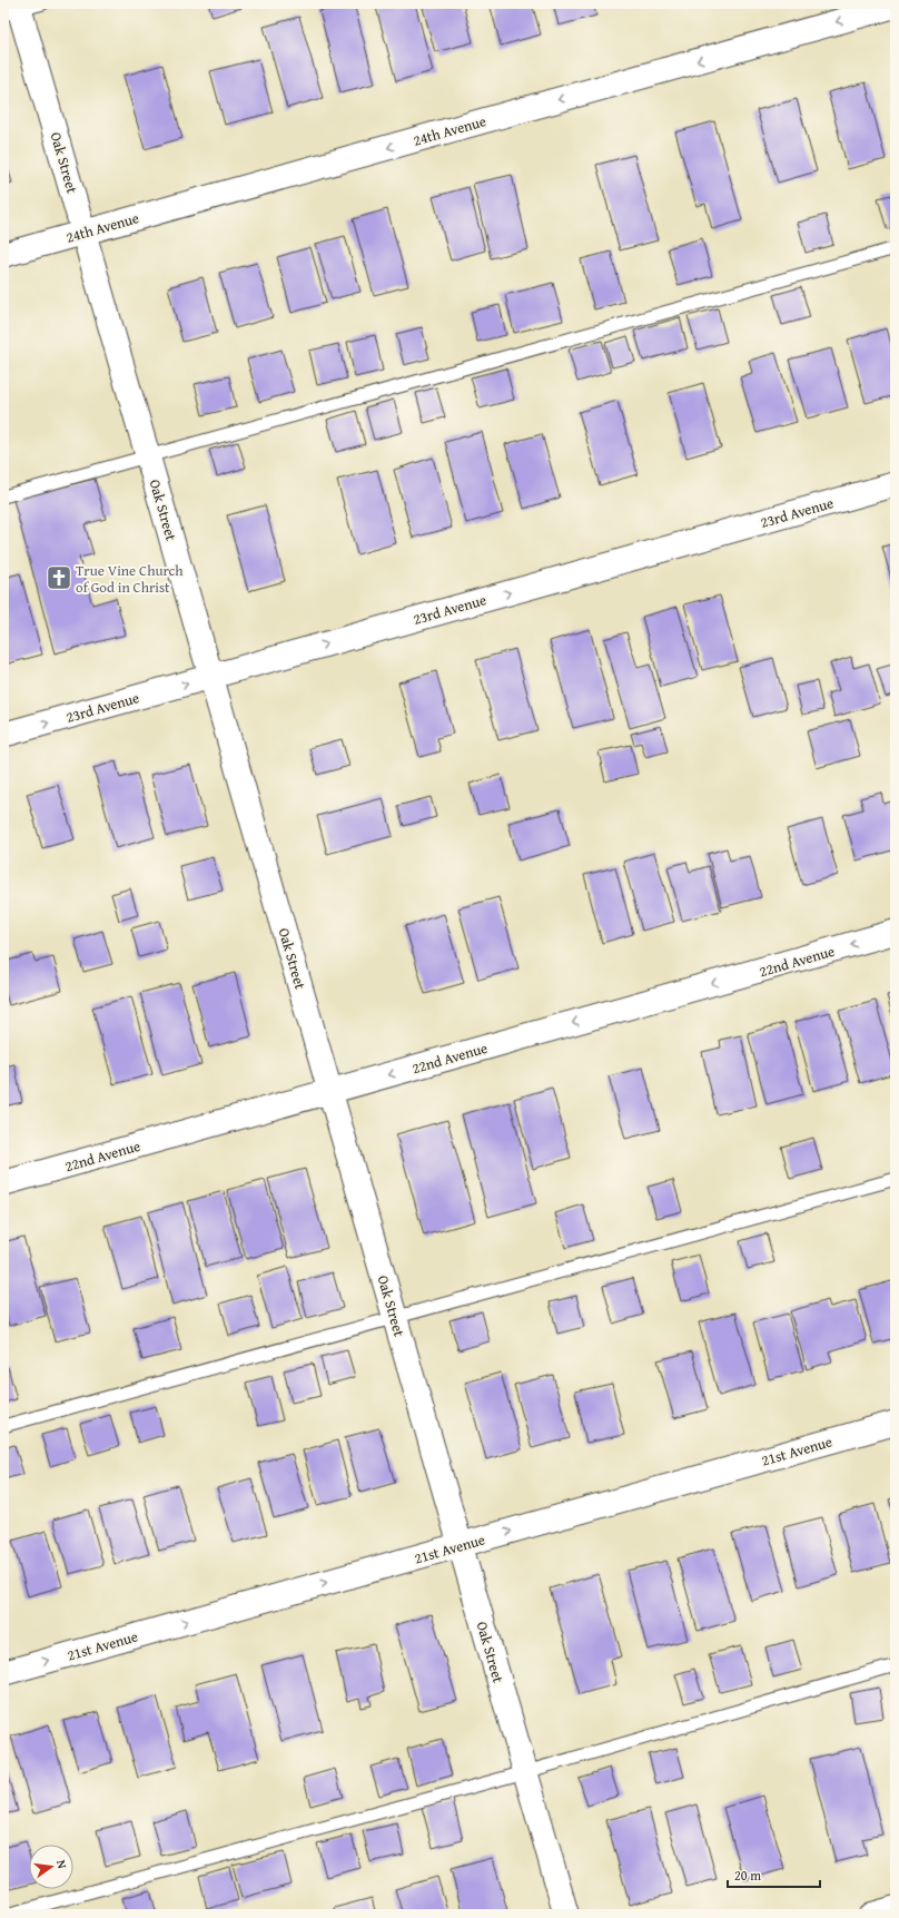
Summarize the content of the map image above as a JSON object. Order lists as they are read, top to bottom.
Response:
{
  "streets": {
    "street": [
      "24th Avenue",
      "Oak Street",
      "23rd Avenue",
      "22nd Avenue",
      "21st Avenue"
    ]
  },
  "crossings": [
    ["24th Avenue", "Oak Street"],
    ["Oak Street", "23rd Avenue"],
    ["Oak Street", "22nd Avenue"],
    ["Oak Street", "21st Avenue"]
  ],
  "one_way": [
    "24th Avenue",
    "23rd Avenue",
    "22nd Avenue",
    "21st Avenue"
  ],
  "places": {
    "church": ["True Vine Church of God in Christ"]
  },
  "scale_bar": "20 m",
  "north": "right"
}
